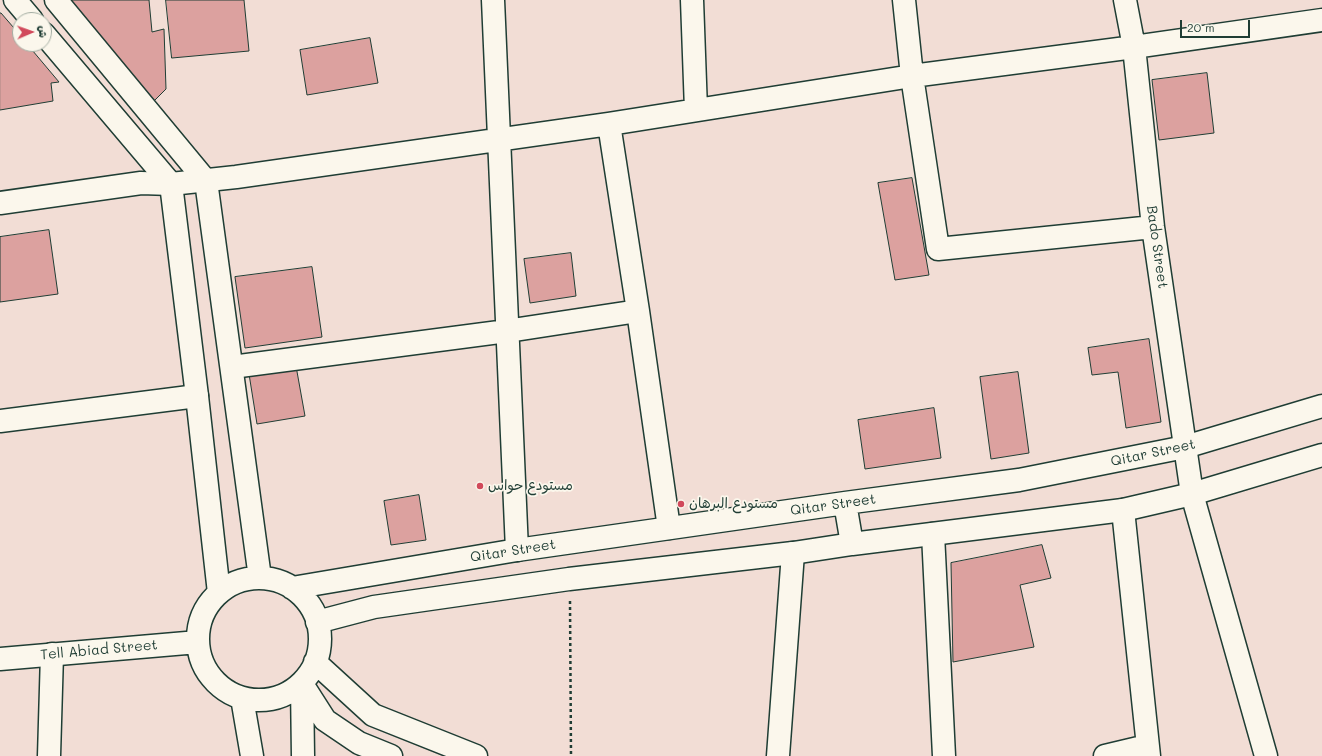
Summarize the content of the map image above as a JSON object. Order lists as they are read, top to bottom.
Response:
{
  "streets": {
    "street": ["Bado Street", "Qitar Street", "Tell Abiad Street"]
  },
  "crossings": [
    ["Bado Street", "Qitar Street"],
    ["Qitar Street", "Tell Abiad Street"]
  ],
  "places": ["مستودع حواس", "مستودع البرهان"],
  "scale_bar": "20 m",
  "north": "right"
}
